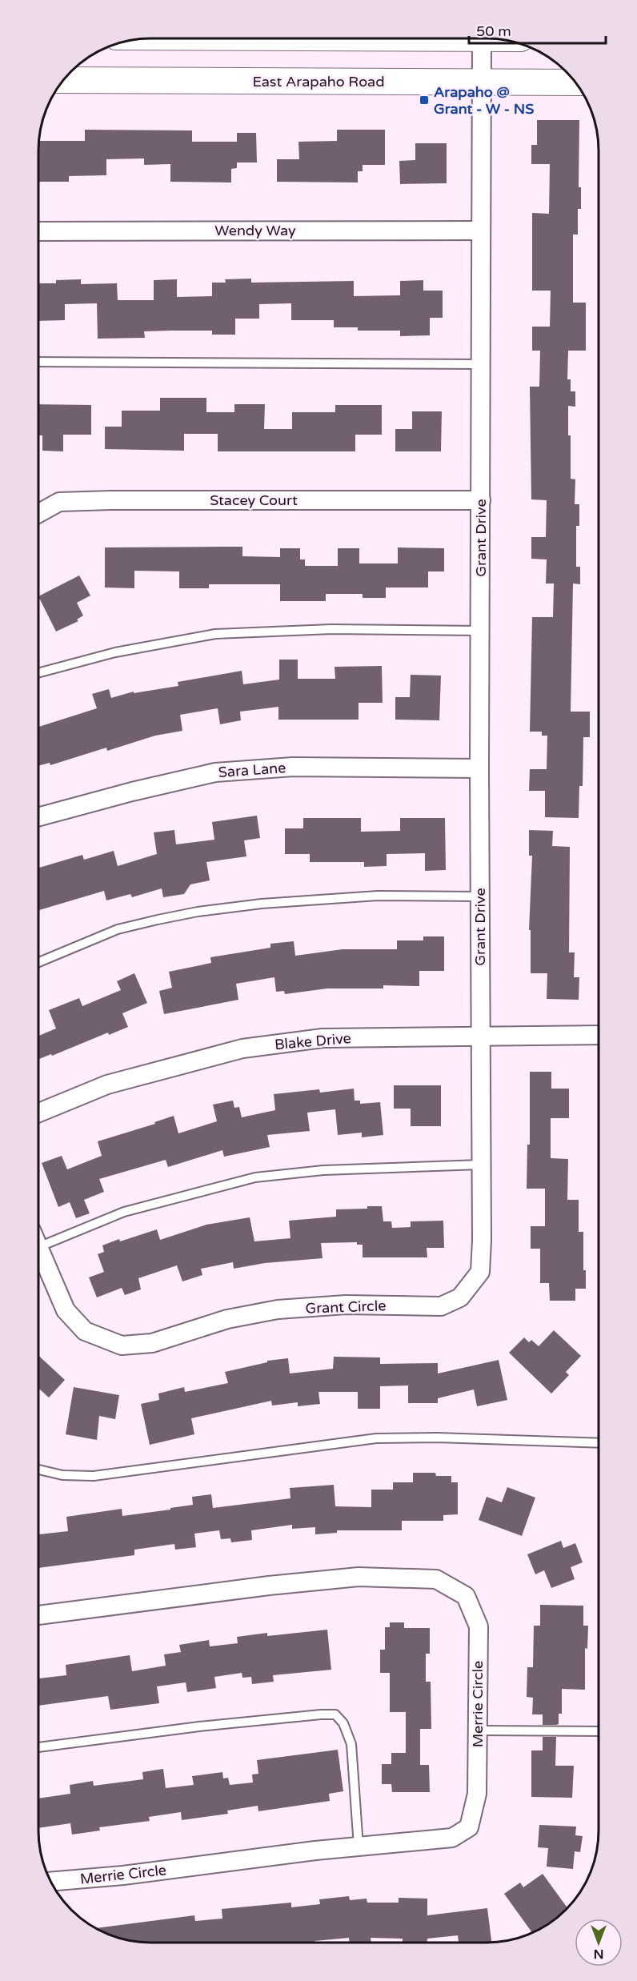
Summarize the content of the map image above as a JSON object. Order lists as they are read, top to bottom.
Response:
{
  "streets": {
    "main road": ["East Arapaho Road"],
    "street": [
      "Wendy Way",
      "Stacey Court",
      "Grant Drive",
      "Sara Lane",
      "Blake Drive",
      "Grant Circle",
      "Merrie Circle"
    ]
  },
  "crossings": [
    ["East Arapaho Road", "Grant Drive"],
    ["Wendy Way", "Grant Drive"],
    ["Stacey Court", "Grant Drive"],
    ["Grant Drive", "Sara Lane"],
    ["Grant Drive", "Blake Drive"],
    ["Grant Drive", "Grant Circle"],
    ["Blake Drive", "Grant Circle"]
  ],
  "places": {
    "transit": ["Arapaho @ Grant - W - NS"]
  },
  "scale_bar": "50 m",
  "north": "bottom"
}
